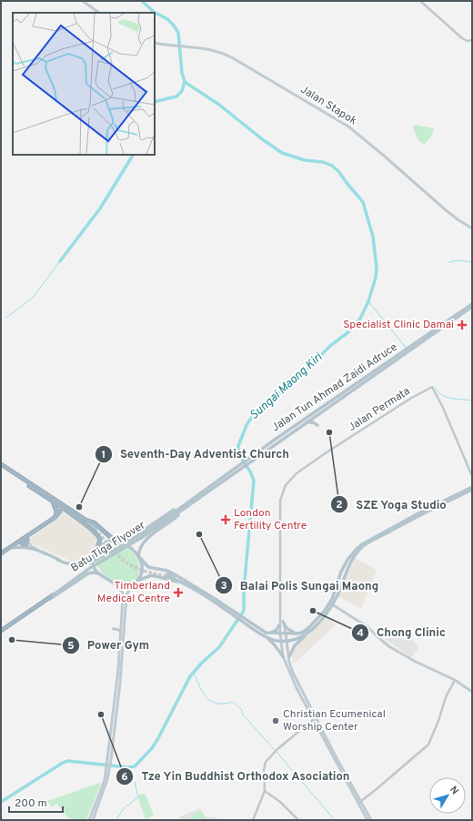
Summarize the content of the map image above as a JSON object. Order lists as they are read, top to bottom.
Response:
{
  "streets": {
    "main road": ["Jalan Stapok", "Jalan Tun Ahmad Zaidi Adruce", "Batu Tiga Flyover"],
    "street": ["Jalan Permata"]
  },
  "crossings": [
    ["Jalan Tun Ahmad Zaidi Adruce", "Batu Tiga Flyover"]
  ],
  "water": ["Sungai Maong Kiri"],
  "places": {
    "health": ["Specialist Clinic Damai", "London Fertility Centre", "Timberland Medical Centre"],
    "other": [
      "SZE Yoga Studio",
      "Seventh-Day Adventist Church",
      "Balai Polis Sungai Maong",
      "Chong Clinic",
      "Power Gym",
      "Tze Yin Buddhist Orthodox Asociation",
      "Christian Ecumenical Worship Center"
    ]
  },
  "scale_bar": "200 m",
  "north": "top right"
}
